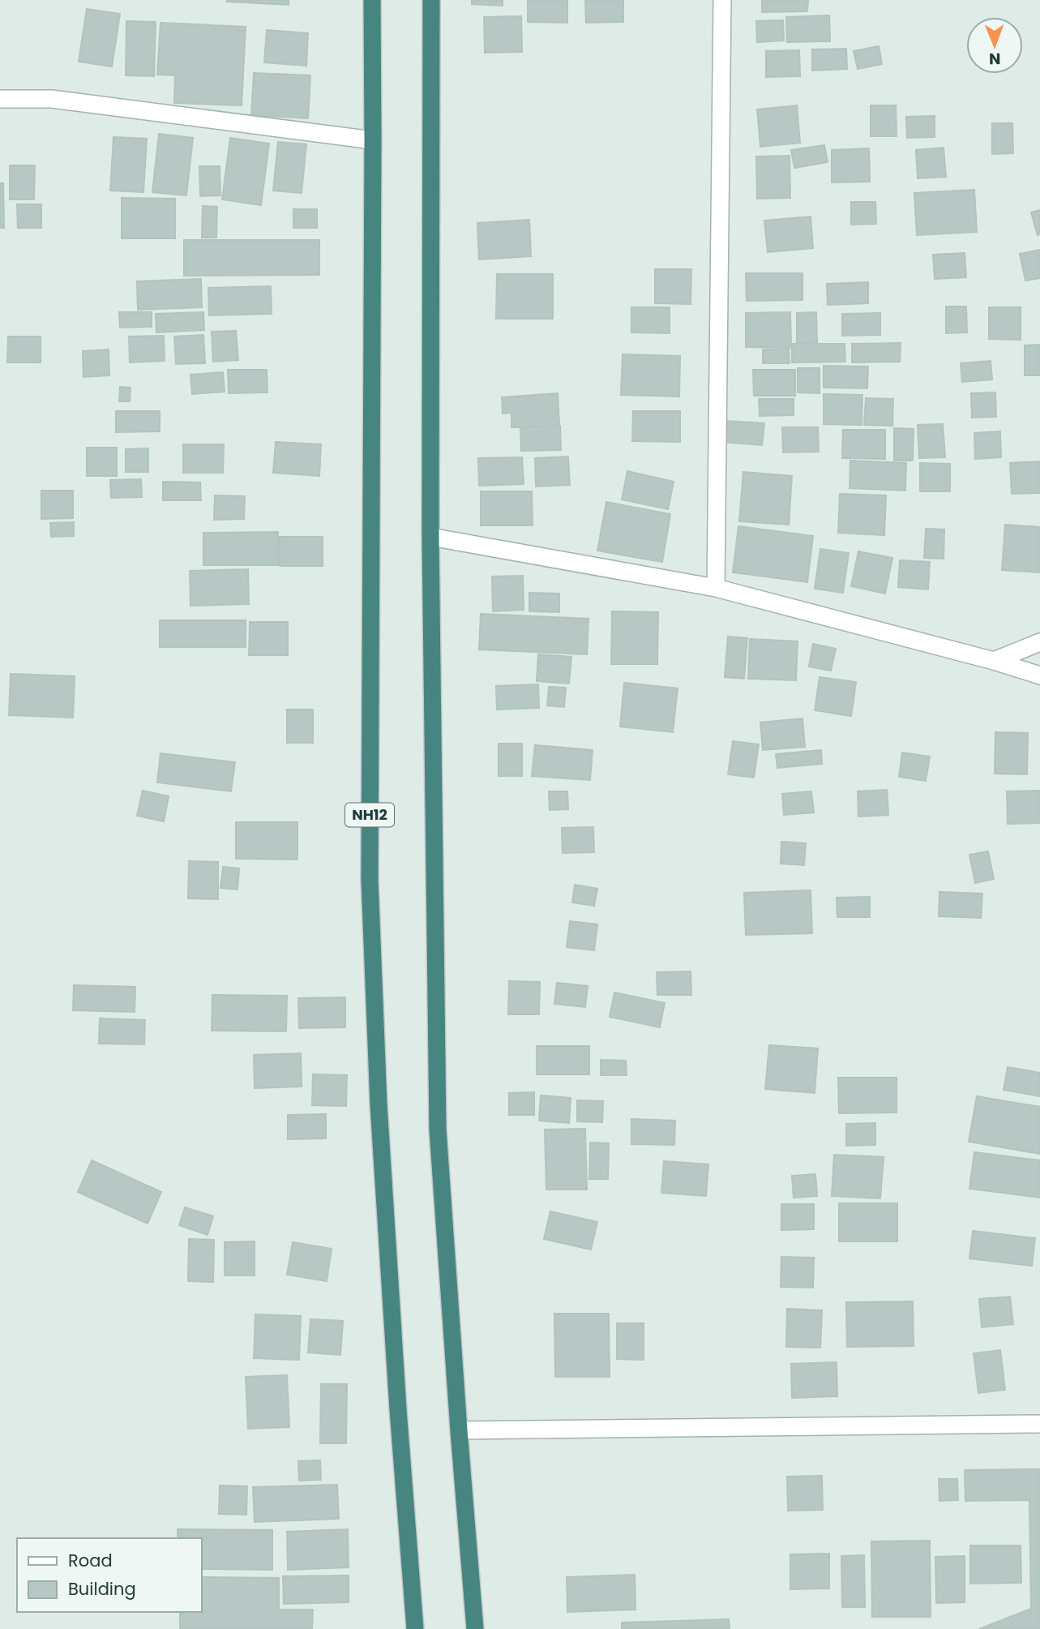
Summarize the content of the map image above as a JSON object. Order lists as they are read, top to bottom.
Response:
{
  "streets": {
    "highway": ["NH12"]
  },
  "legend": ["Road", "Building"],
  "north": "bottom"
}
